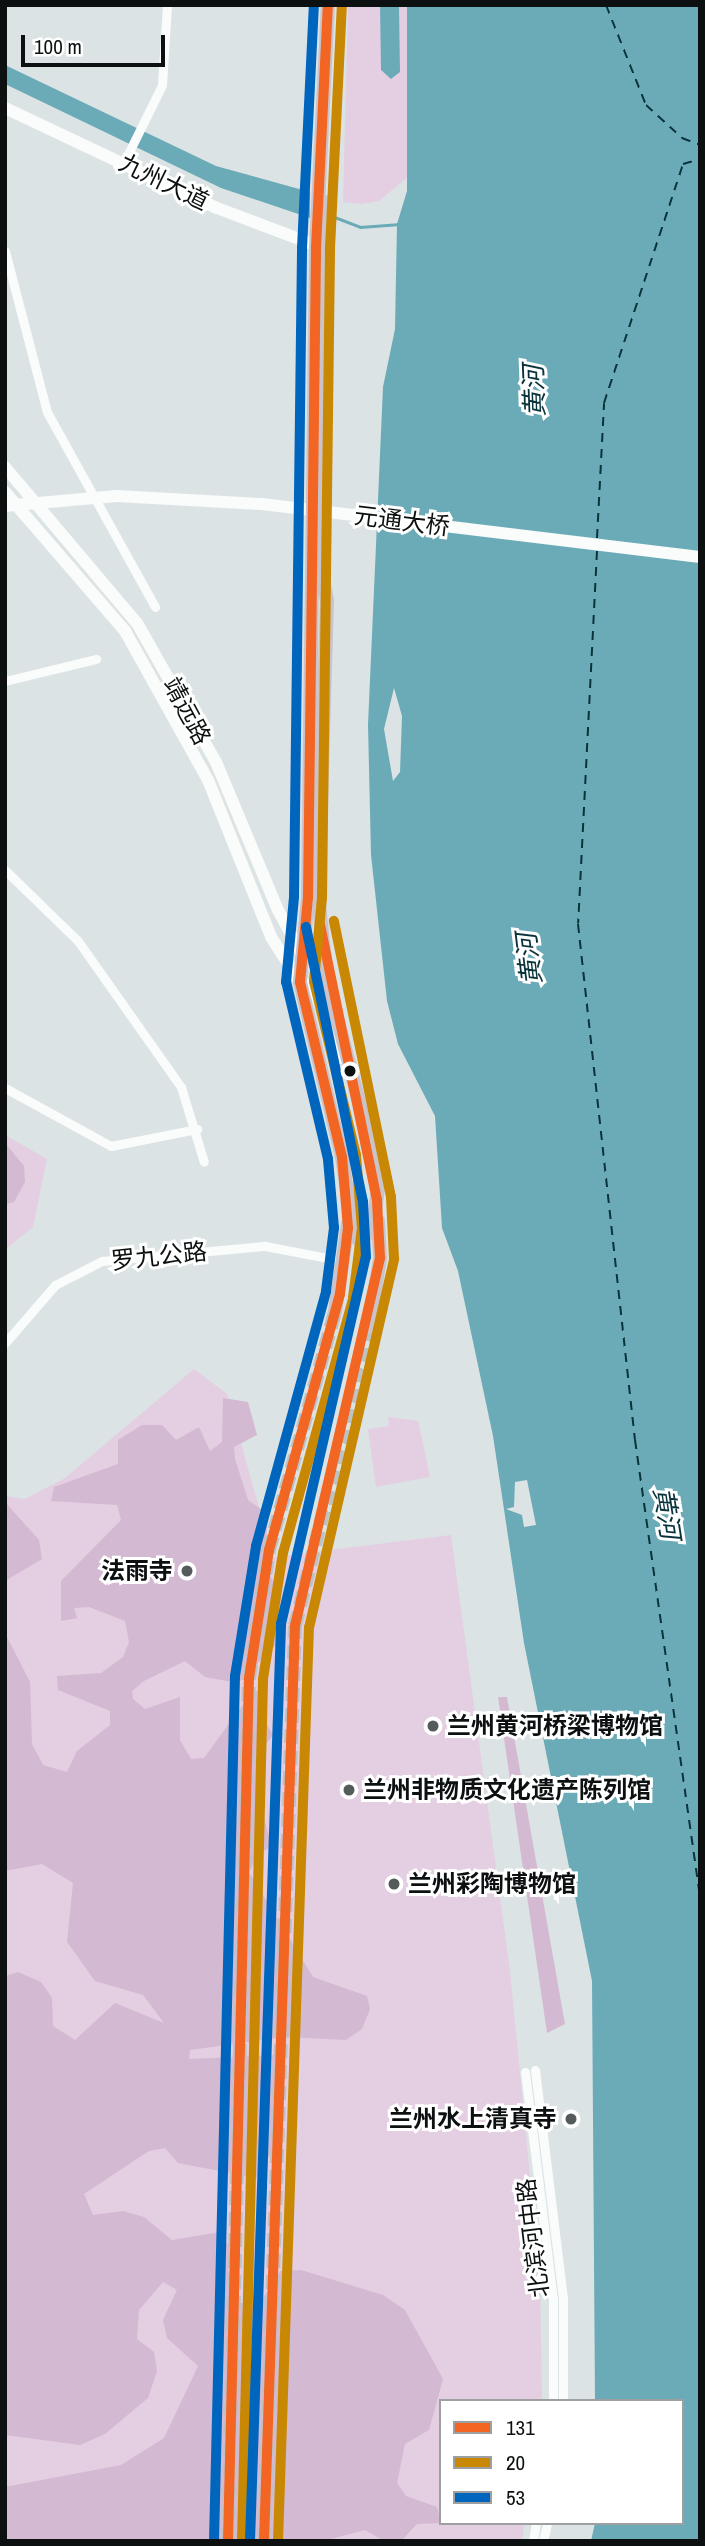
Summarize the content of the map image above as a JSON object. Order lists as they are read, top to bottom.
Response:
{
  "streets": {
    "main road": ["九州大道", "元通大桥", "靖远路"],
    "street": ["罗九公路", "北滨河中路"]
  },
  "crossings": [
    ["元通大桥", "靖远路"]
  ],
  "water": ["黄河"],
  "places": [
    "法雨寺",
    "兰州黄河桥梁博物馆",
    "兰州非物质文化遗产陈列馆",
    "兰州彩陶博物馆",
    "兰州水上清真寺"
  ],
  "lines": ["transit line 131", "transit line 53", "transit line 20"],
  "legend": ["131", "20", "53"],
  "scale_bar": "100 m"
}
